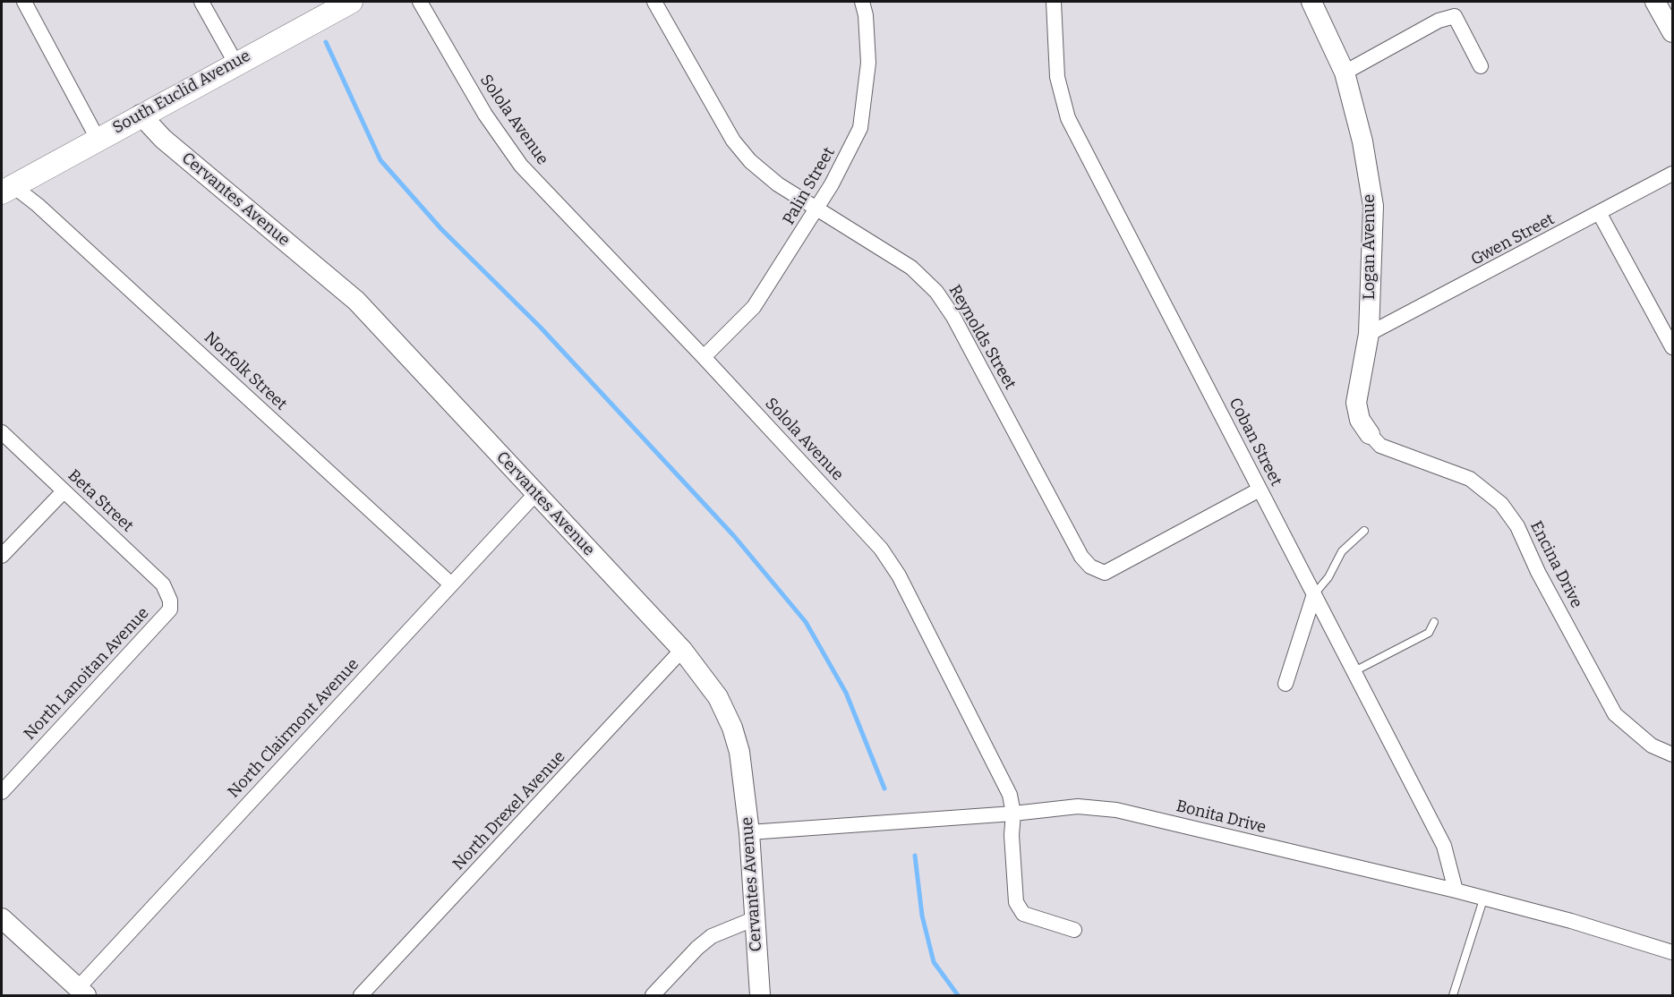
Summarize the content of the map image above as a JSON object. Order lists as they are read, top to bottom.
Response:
{
  "streets": {
    "main road": ["South Euclid Avenue"],
    "street": [
      "Solola Avenue",
      "Palin Street",
      "Cervantes Avenue",
      "Gwen Street",
      "Logan Avenue",
      "Reynolds Street",
      "Norfolk Street",
      "Coban Street",
      "Beta Street",
      "Encina Drive",
      "North Lanoitan Avenue",
      "North Clairmont Avenue",
      "North Drexel Avenue",
      "Bonita Drive"
    ]
  },
  "crossings": [
    ["South Euclid Avenue", "Cervantes Avenue"],
    ["South Euclid Avenue", "Norfolk Street"],
    ["Solola Avenue", "Palin Street"],
    ["Solola Avenue", "Bonita Drive"],
    ["Palin Street", "Reynolds Street"],
    ["Cervantes Avenue", "North Clairmont Avenue"],
    ["Cervantes Avenue", "North Drexel Avenue"],
    ["Cervantes Avenue", "Bonita Drive"],
    ["Gwen Street", "Logan Avenue"],
    ["Logan Avenue", "Encina Drive"],
    ["Reynolds Street", "Coban Street"],
    ["Norfolk Street", "North Clairmont Avenue"],
    ["Coban Street", "Bonita Drive"],
    ["Beta Street", "North Lanoitan Avenue"]
  ]
}
